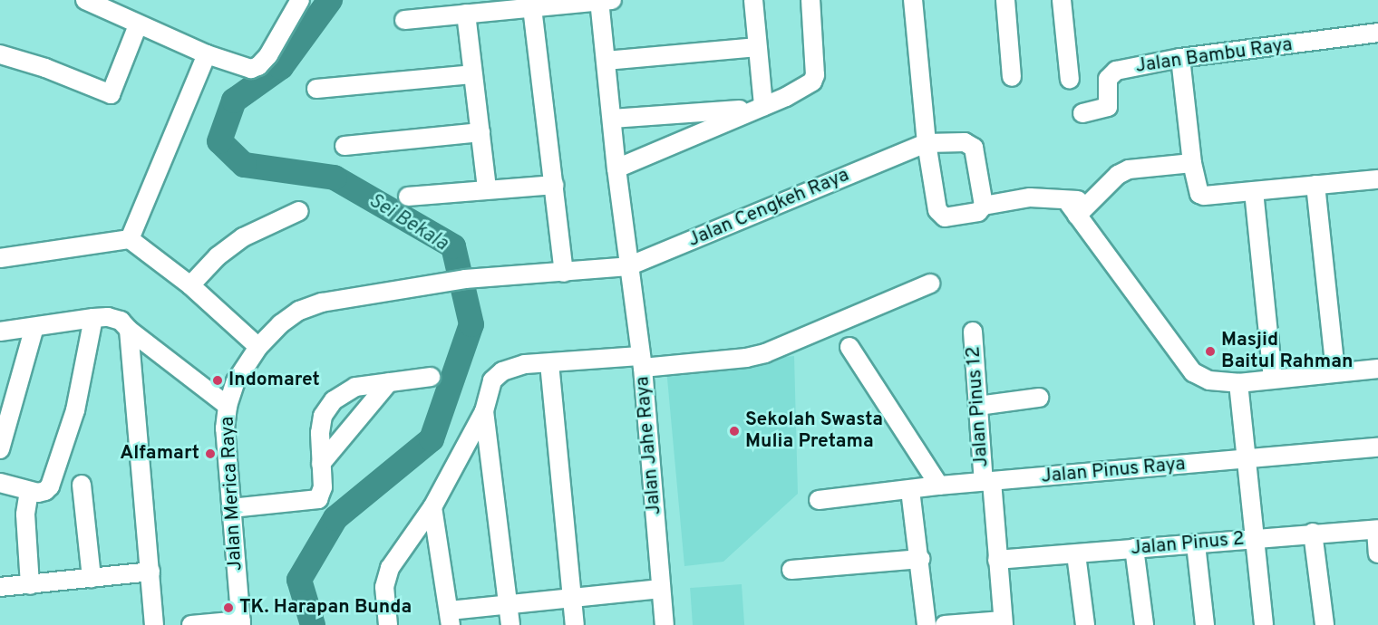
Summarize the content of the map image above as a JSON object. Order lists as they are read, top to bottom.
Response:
{
  "streets": {
    "street": [
      "Jalan Bambu Raya",
      "Jalan Cengkeh Raya",
      "Jalan Pinus 12",
      "Jalan Jahe Raya",
      "Jalan Pinus Raya",
      "Jalan Merica Raya",
      "Jalan Pinus 2"
    ]
  },
  "crossings": [
    ["Jalan Cengkeh Raya", "Jalan Jahe Raya"],
    ["Jalan Cengkeh Raya", "Jalan Merica Raya"],
    ["Jalan Pinus 12", "Jalan Pinus Raya"]
  ],
  "water": ["Sei Bekala"],
  "places": [
    "Masjid Baitul Rahman",
    "Indomaret",
    "Sekolah Swasta Mulia Pretama",
    "Alfamart",
    "TK. Harapan Bunda"
  ]
}
